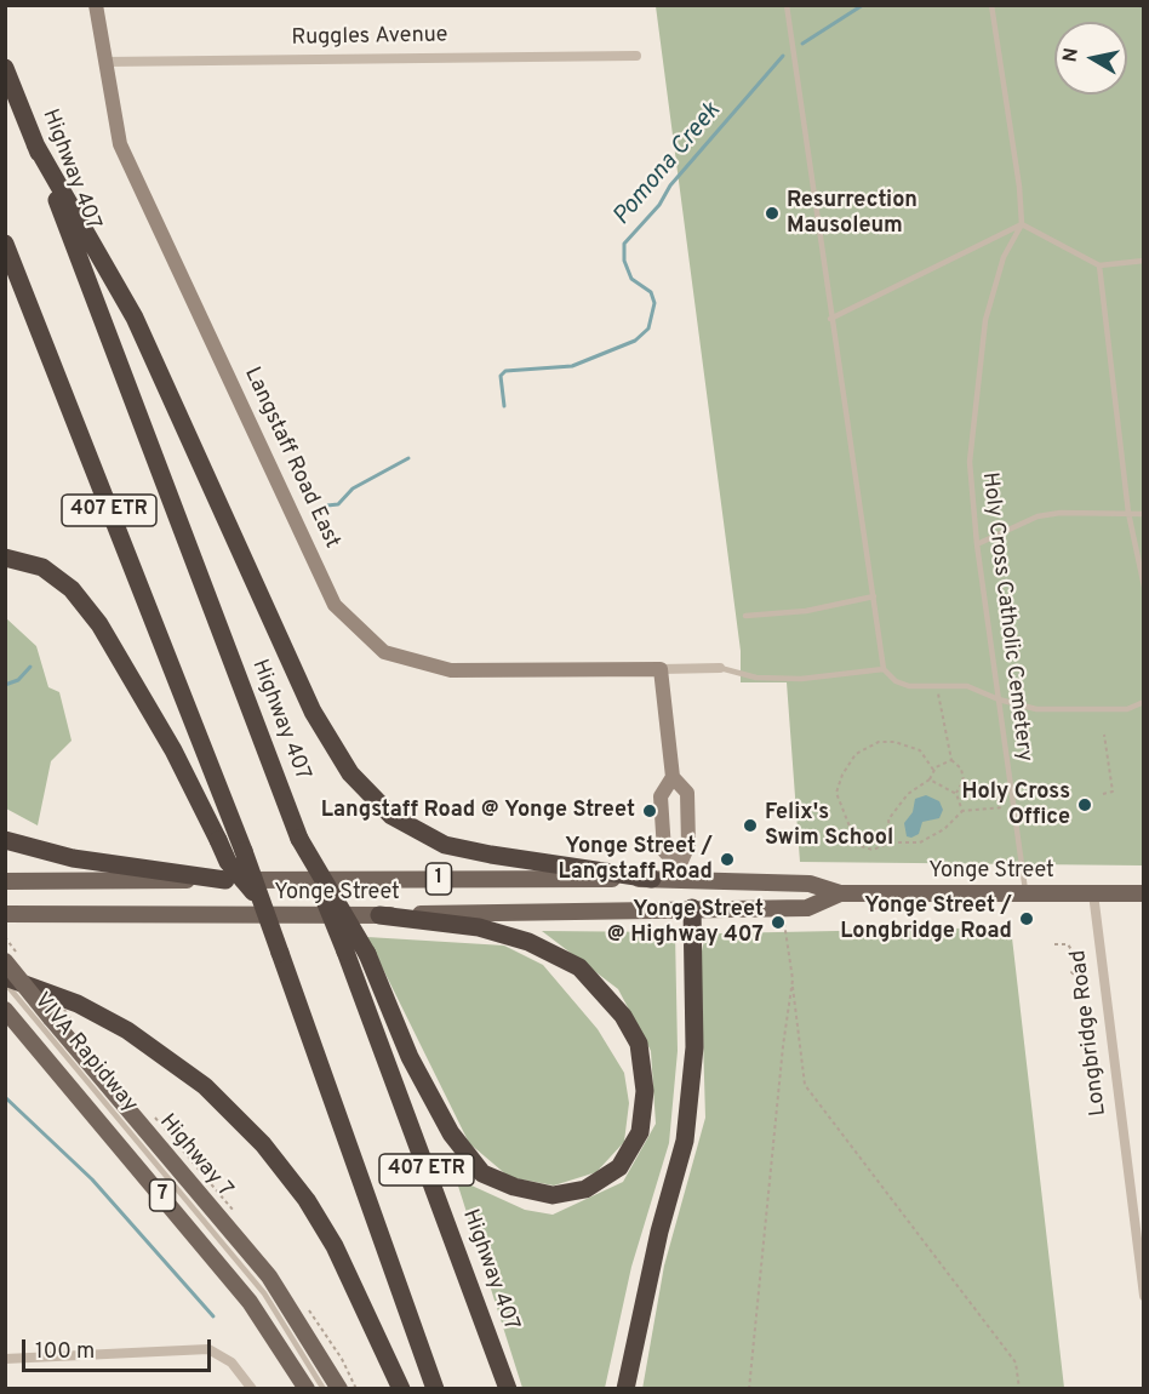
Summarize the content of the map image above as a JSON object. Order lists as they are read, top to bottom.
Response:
{
  "streets": {
    "highway": ["Highway 407", "407 ETR"],
    "main road": [
      "Yonge Street",
      "1",
      "Highway 7",
      "7"
    ],
    "street": ["Ruggles Avenue", "Langstaff Road East", "Longbridge Road"],
    "lane": ["Holy Cross Catholic Cemetery", "VIVA Rapidway"]
  },
  "crossings": [
    ["Ruggles Avenue", "Langstaff Road East"],
    ["Holy Cross Catholic Cemetery", "Yonge Street"],
    ["Yonge Street", "Longbridge Road"],
    ["VIVA Rapidway", "Highway 7"]
  ],
  "water": ["Pomona Creek"],
  "places": [
    "Resurrection Mausoleum",
    "Holy Cross Office",
    "Langstaff Road @ Yonge Street",
    "Felix's Swim School",
    "Yonge Street / Langstaff Road",
    "Yonge Street / Longbridge Road",
    "Yonge Street @ Highway 407"
  ],
  "scale_bar": "100 m",
  "north": "left"
}
